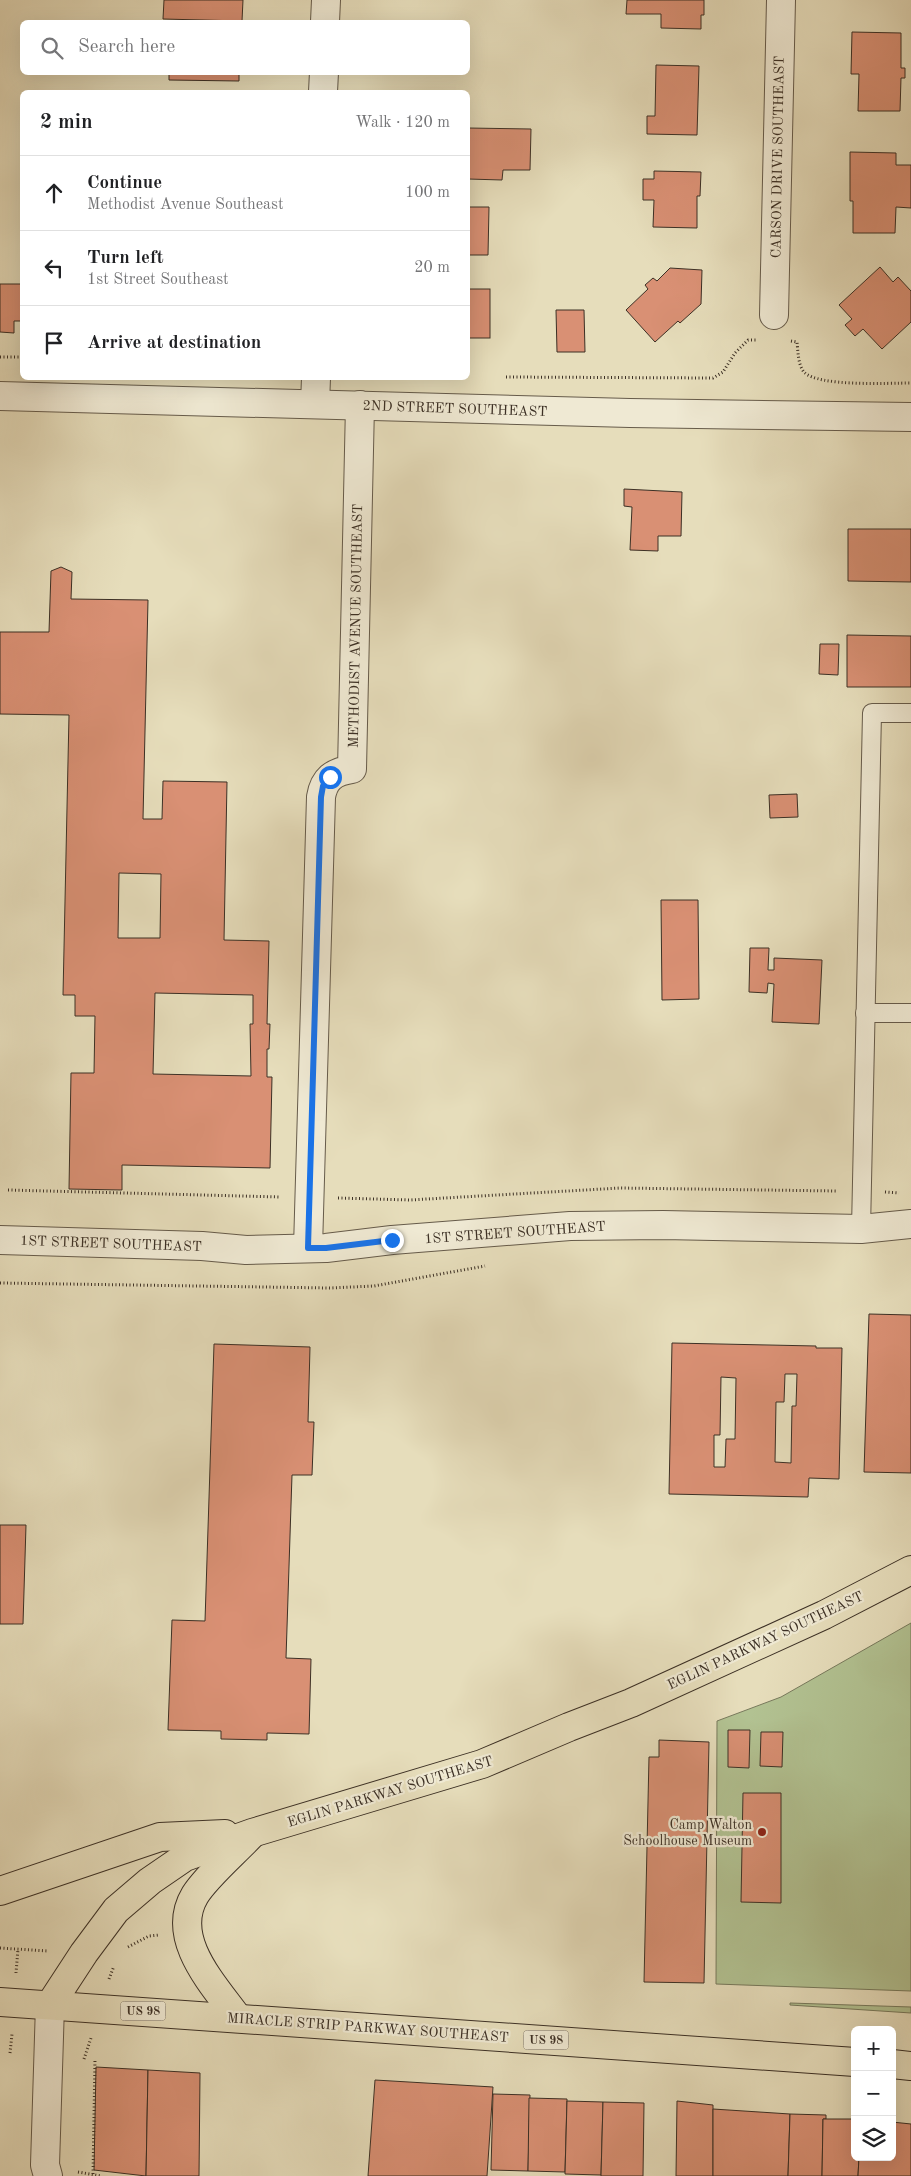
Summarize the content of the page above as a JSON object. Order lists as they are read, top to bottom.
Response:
{
  "streets": {
    "highway": ["EGLIN PARKWAY SOUTHEAST", "US 98", "MIRACLE STRIP PARKWAY SOUTHEAST"],
    "street": [
      "CARSON DRIVE SOUTHEAST",
      "2ND STREET SOUTHEAST",
      "METHODIST AVENUE SOUTHEAST",
      "1ST STREET SOUTHEAST"
    ]
  },
  "crossings": [
    ["2ND STREET SOUTHEAST", "METHODIST AVENUE SOUTHEAST"],
    ["METHODIST AVENUE SOUTHEAST", "1ST STREET SOUTHEAST"],
    ["EGLIN PARKWAY SOUTHEAST", "MIRACLE STRIP PARKWAY SOUTHEAST"]
  ],
  "places": ["Camp Walton Schoolhouse Museum"],
  "page": {
    "search": "Search here",
    "heading": ["2 min", "Walk · 120 m"],
    "list": [
      ["Continue", "Methodist Avenue Southeast", "100 m"],
      ["Turn left", "1st Street Southeast", "20 m"],
      "Arrive at destination"
    ],
    "map_buttons": ["+", "−"]
  }
}
